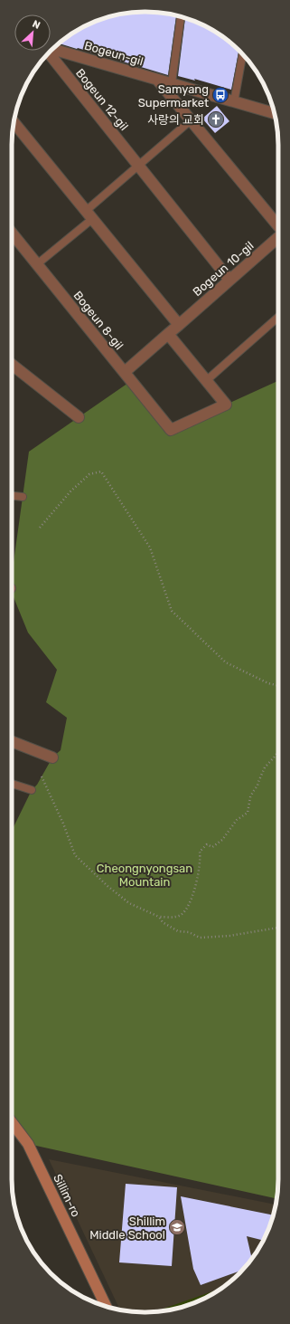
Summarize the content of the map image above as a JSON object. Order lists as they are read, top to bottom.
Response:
{
  "streets": {
    "main road": ["Sillim-ro"],
    "street": [
      "Bogeun-gil",
      "Bogeun 12-gil",
      "Bogeun 10-gil",
      "Bogeun 8-gil"
    ]
  },
  "crossings": [
    ["Bogeun 12-gil", "Bogeun 10-gil"],
    ["Bogeun 10-gil", "Bogeun 8-gil"]
  ],
  "parks": ["Cheongnyongsan Mountain"],
  "places": {
    "bus stop": ["Samyang Supermarket"],
    "church": ["사랑의 교회"],
    "school or university": ["Shillim Middle School"]
  },
  "north": "top right"
}
